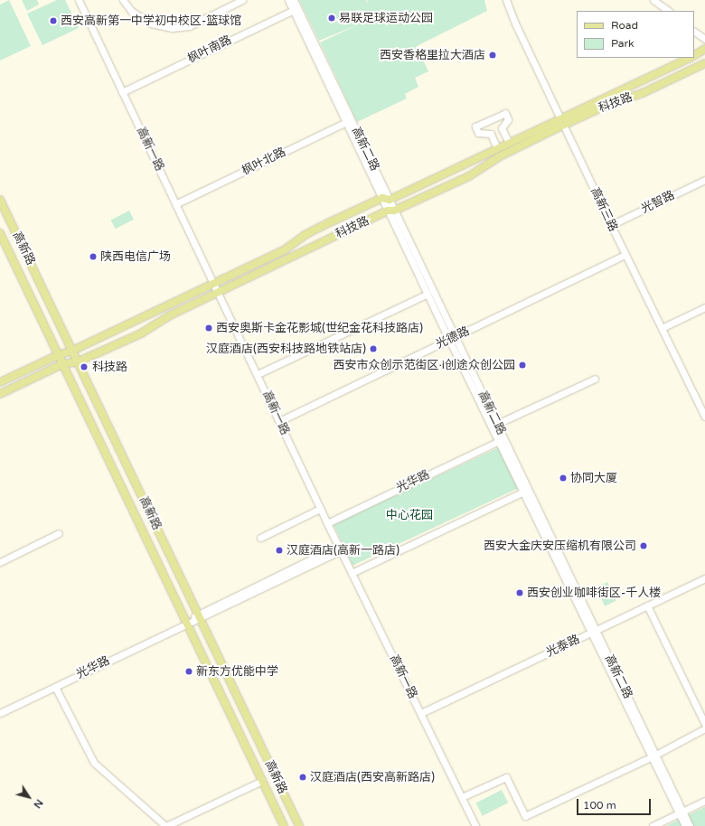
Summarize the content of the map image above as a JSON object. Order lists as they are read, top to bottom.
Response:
{
  "streets": {
    "main road": ["科技路", "高新路"],
    "street": [
      "枫叶南路",
      "高新一路",
      "高新二路",
      "枫叶北路",
      "光智路",
      "高新三路",
      "光德路",
      "光华路",
      "光泰路"
    ]
  },
  "crossings": [
    ["枫叶南路", "高新一路"],
    ["枫叶南路", "高新二路"],
    ["科技路", "高新一路"],
    ["科技路", "高新二路"],
    ["科技路", "高新三路"],
    ["科技路", "高新路"],
    ["高新一路", "枫叶北路"],
    ["高新一路", "光德路"],
    ["高新一路", "光华路"],
    ["高新一路", "光泰路"],
    ["高新二路", "枫叶北路"],
    ["高新二路", "光德路"],
    ["高新二路", "光华路"],
    ["高新二路", "光泰路"],
    ["光智路", "高新三路"],
    ["高新三路", "光德路"],
    ["高新路", "光华路"]
  ],
  "parks": ["中心花园"],
  "places": [
    "易联足球运动公园",
    "西安高新第一中学初中校区-篮球馆",
    "西安香格里拉大酒店",
    "陕西电信广场",
    "西安奥斯卡金花影城(世纪金花科技路店)",
    "汉庭酒店(西安科技路地铁站店)",
    "西安市众创示范街区·i创途众创公园",
    "科技路",
    "协同大厦",
    "西安大金庆安压缩机有限公司",
    "汉庭酒店(高新一路店)",
    "西安创业咖啡街区-千人楼",
    "新东方优能中学",
    "汉庭酒店(西安高新路店)"
  ],
  "legend": ["Road", "Park"],
  "scale_bar": "100 m",
  "north": "bottom right"
}
